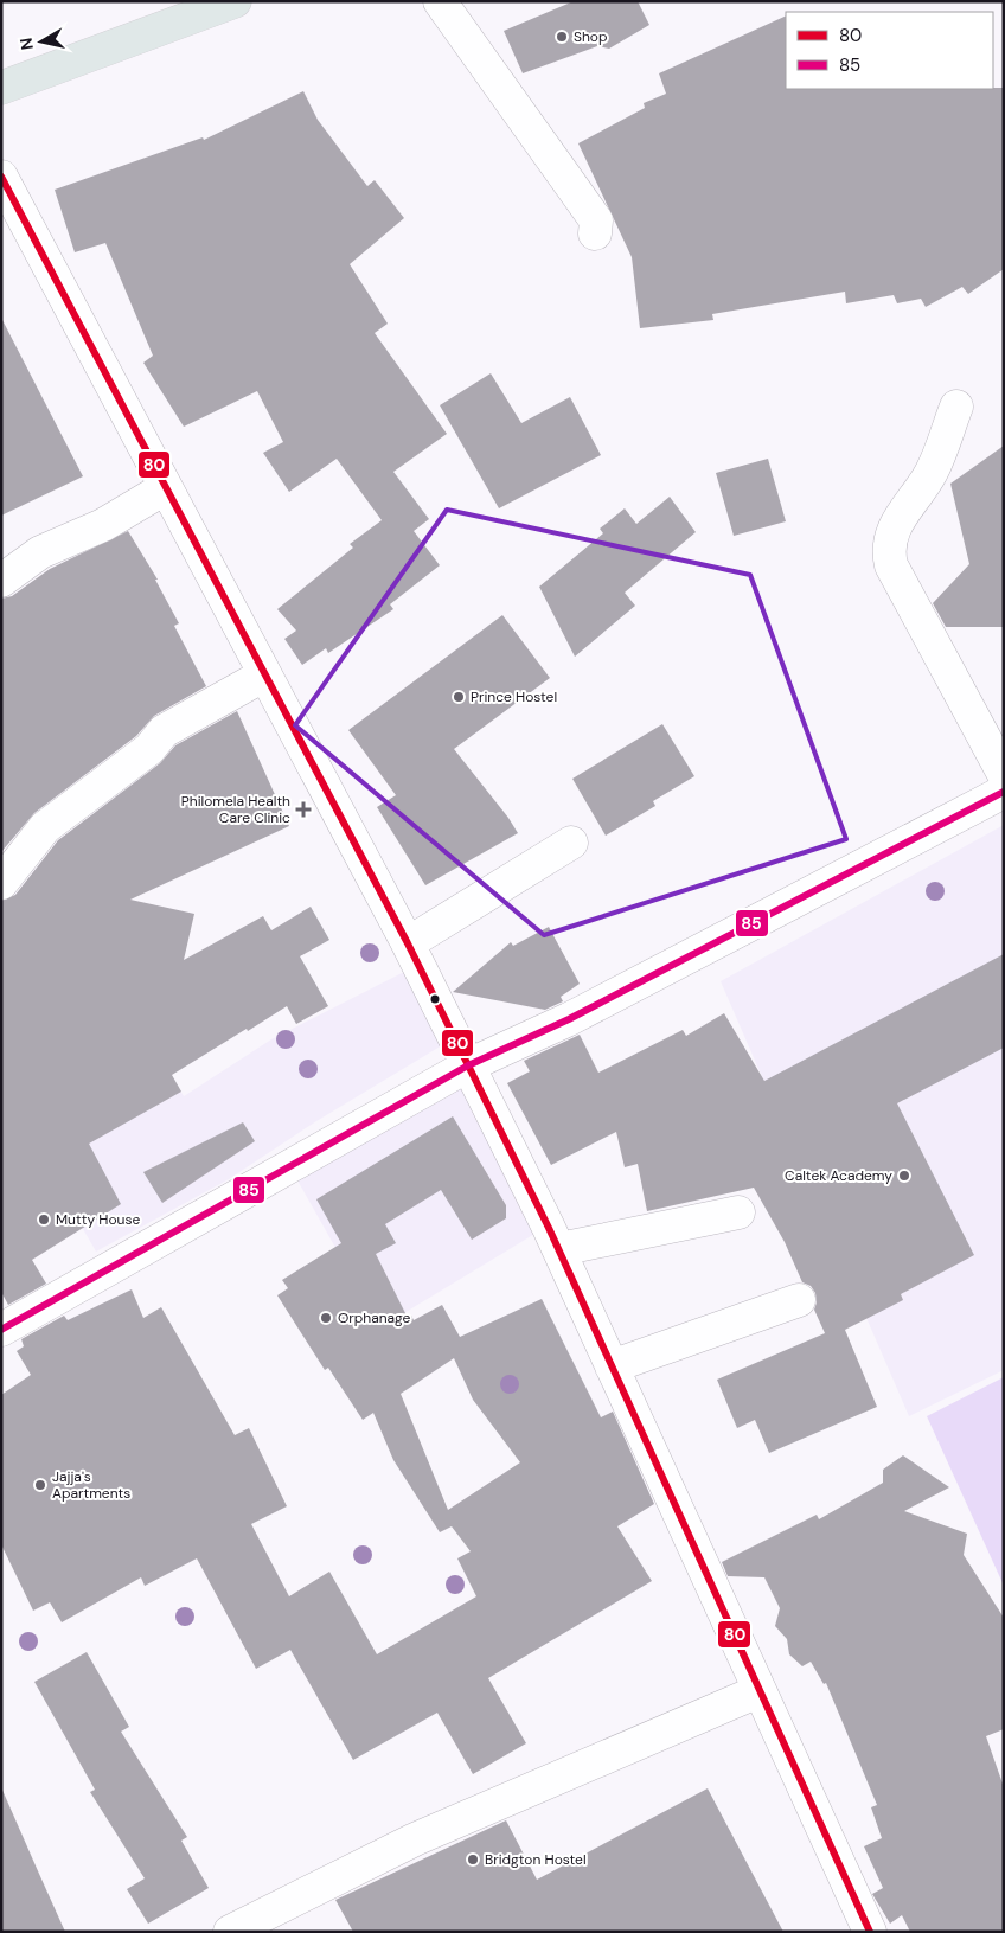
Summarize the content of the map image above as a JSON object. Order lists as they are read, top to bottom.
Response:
{
  "places": {
    "other": [
      "Shop",
      "Prince Hostel",
      "Caltek Academy",
      "Mutty House",
      "Orphanage",
      "Jajja's Apartments",
      "Bridgton Hostel"
    ],
    "health": ["Philomela Health Care Clinic"]
  },
  "lines": ["transit line 80", "transit line 85"],
  "legend": ["80", "85"],
  "north": "left"
}
